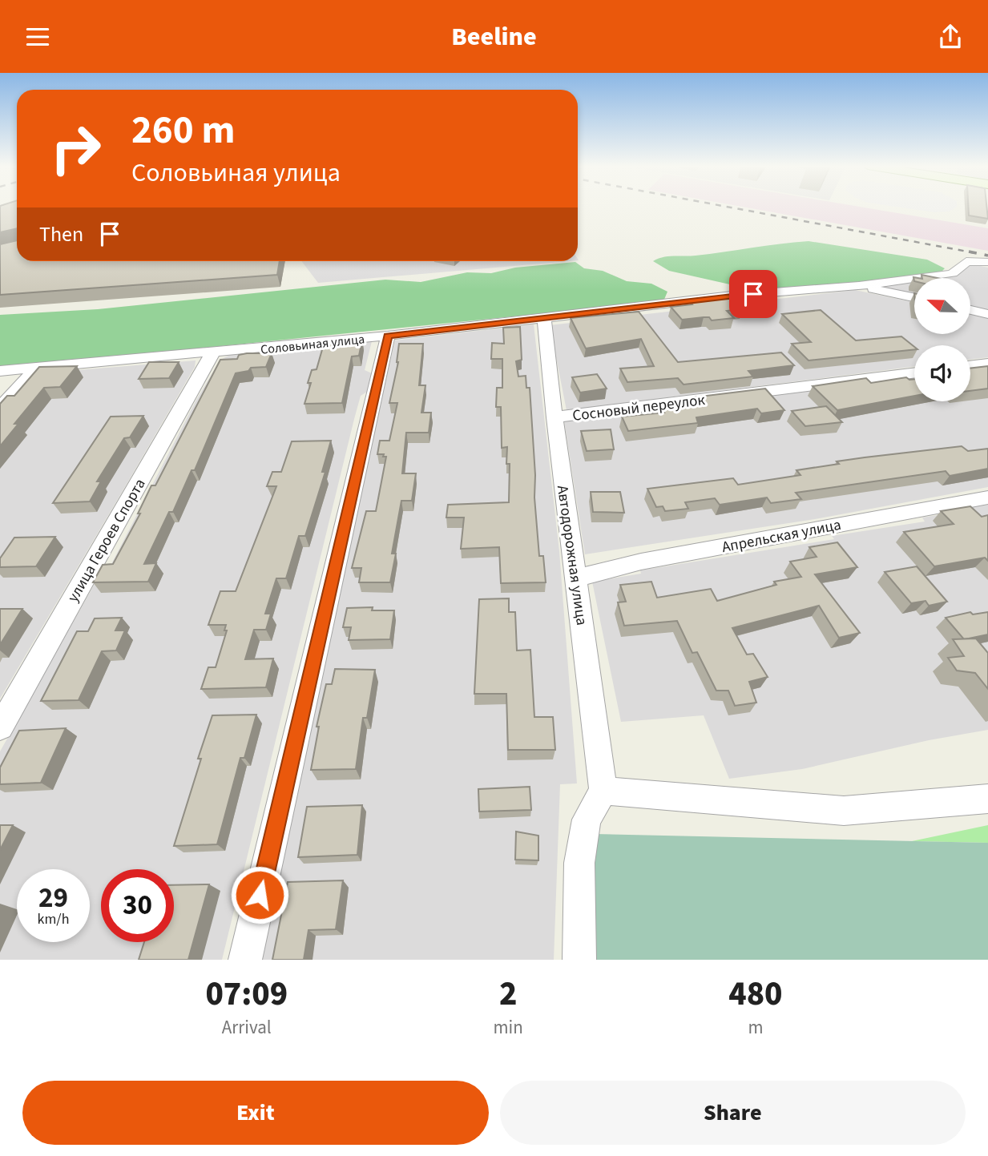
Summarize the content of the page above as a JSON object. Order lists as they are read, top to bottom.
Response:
{
  "streets": {
    "street": [
      "Соловьиная улица",
      "Сосновый переулок",
      "Апрельская улица",
      "улица Героев Спорта",
      "Автодорожная улица"
    ]
  },
  "crossings": [
    ["Соловьиная улица", "улица Героев Спорта"],
    ["Соловьиная улица", "Автодорожная улица"],
    ["Сосновый переулок", "Автодорожная улица"],
    ["Апрельская улица", "Автодорожная улица"]
  ],
  "north": "left",
  "page": {
    "header": "Beeline",
    "turn": ["260 m", "Соловьиная улица"],
    "then": "Then",
    "speed": "29 km/h",
    "limit": "30",
    "eta": [
      "07:09",
      "Arrival",
      "2",
      "min",
      "480",
      "m"
    ],
    "buttons": ["Exit", "Share"]
  }
}
